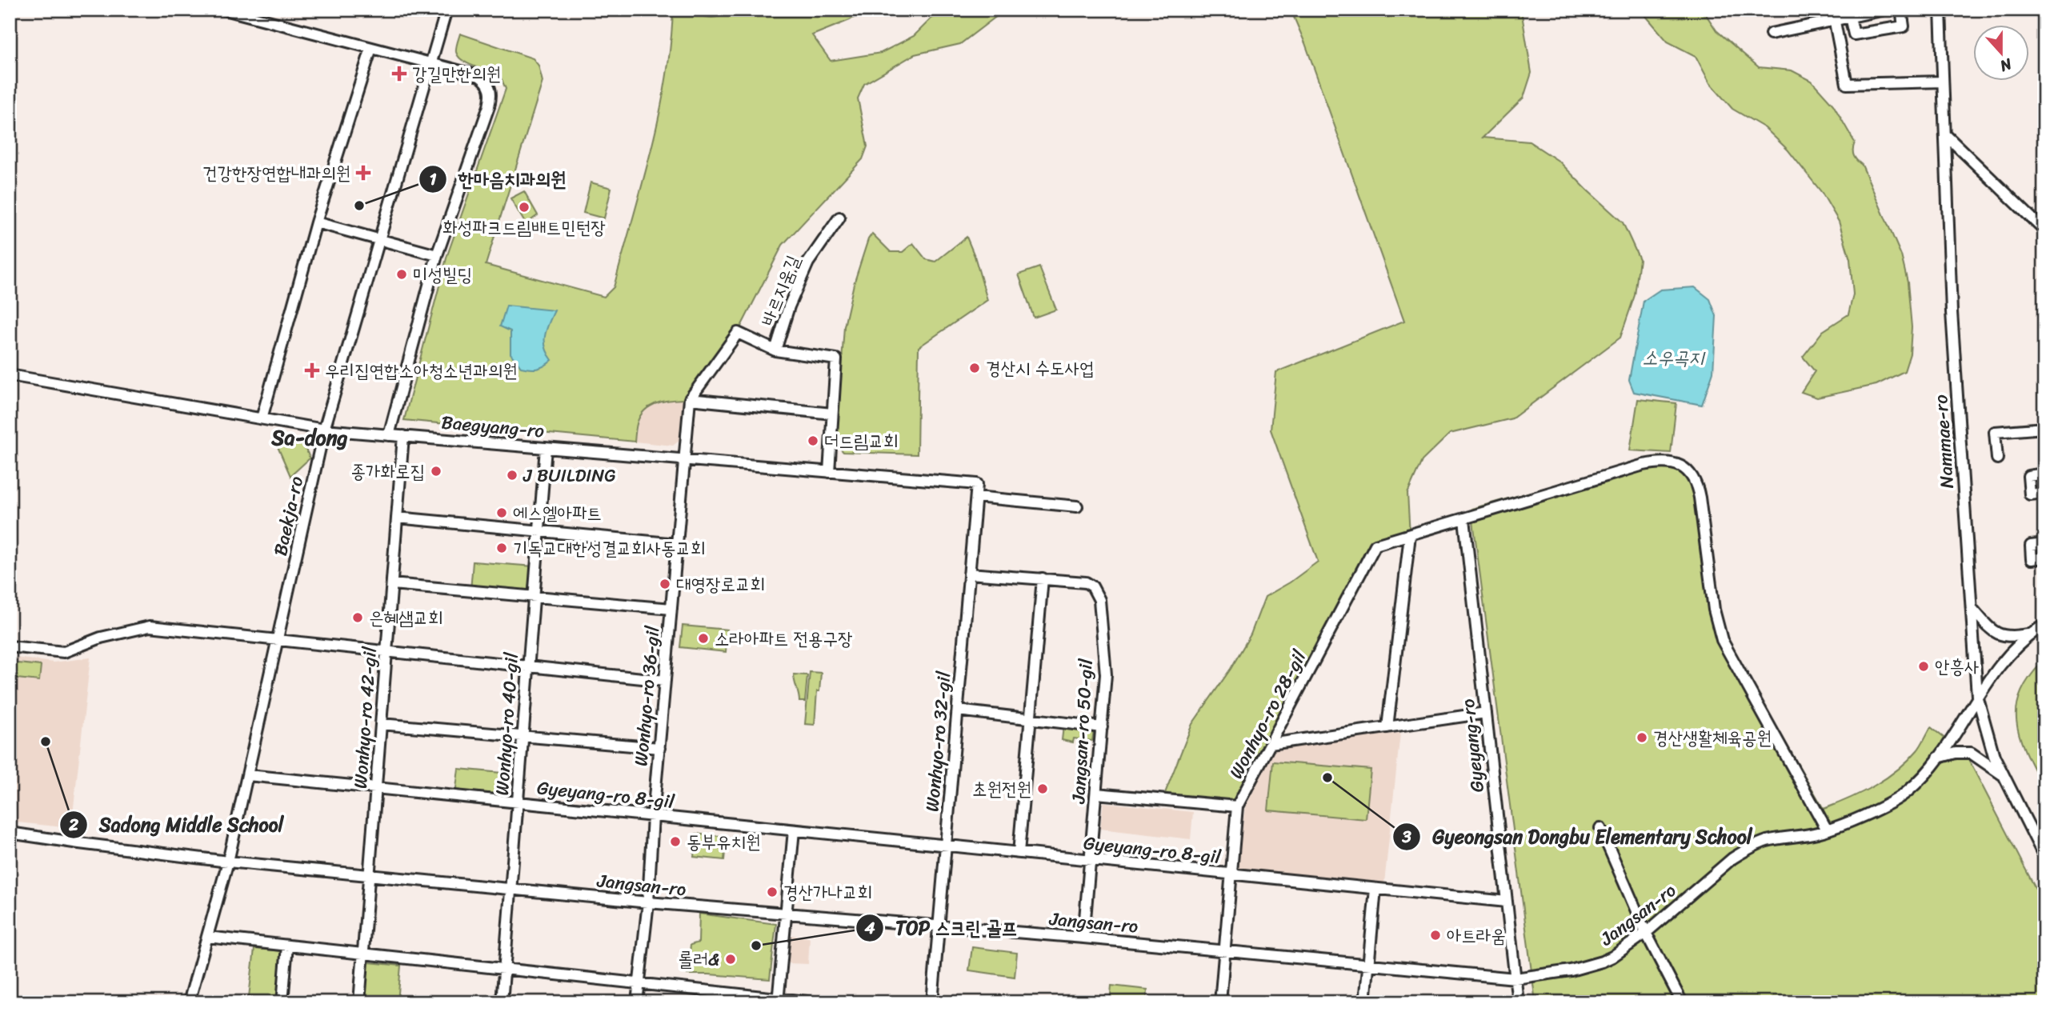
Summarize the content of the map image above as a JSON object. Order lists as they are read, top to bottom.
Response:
{
  "streets": {
    "street": [
      "바르지움길",
      "Baegyang-ro",
      "Nammae-ro",
      "Baekja-ro",
      "Wonhyo-ro 36-gil",
      "Wonhyo-ro 28-gil",
      "Wonhyo-ro 42-gil",
      "Wonhyo-ro 40-gil",
      "Jangsan-ro 50-gil",
      "Wonhyo-ro 32-gil",
      "Gyeyang-ro",
      "Gyeyang-ro 8-gil",
      "Jangsan-ro"
    ]
  },
  "crossings": [
    ["Baegyang-ro", "Baekja-ro"],
    ["Baegyang-ro", "Wonhyo-ro 36-gil"],
    ["Baegyang-ro", "Wonhyo-ro 42-gil"],
    ["Baegyang-ro", "Wonhyo-ro 40-gil"],
    ["Baegyang-ro", "Wonhyo-ro 32-gil"],
    ["Nammae-ro", "Jangsan-ro"],
    ["Baekja-ro", "Gyeyang-ro 8-gil"],
    ["Baekja-ro", "Jangsan-ro"],
    ["Wonhyo-ro 36-gil", "Gyeyang-ro 8-gil"],
    ["Wonhyo-ro 36-gil", "Jangsan-ro"],
    ["Wonhyo-ro 28-gil", "Gyeyang-ro"],
    ["Wonhyo-ro 28-gil", "Gyeyang-ro 8-gil"],
    ["Wonhyo-ro 28-gil", "Jangsan-ro"],
    ["Wonhyo-ro 42-gil", "Gyeyang-ro 8-gil"],
    ["Wonhyo-ro 42-gil", "Jangsan-ro"],
    ["Wonhyo-ro 40-gil", "Gyeyang-ro 8-gil"],
    ["Wonhyo-ro 40-gil", "Jangsan-ro"],
    ["Jangsan-ro 50-gil", "Wonhyo-ro 32-gil"],
    ["Jangsan-ro 50-gil", "Gyeyang-ro 8-gil"],
    ["Jangsan-ro 50-gil", "Jangsan-ro"],
    ["Wonhyo-ro 32-gil", "Gyeyang-ro 8-gil"],
    ["Wonhyo-ro 32-gil", "Jangsan-ro"],
    ["Gyeyang-ro", "Gyeyang-ro 8-gil"],
    ["Gyeyang-ro", "Jangsan-ro"]
  ],
  "districts": ["Sa-dong"],
  "water": ["소우곡지"],
  "places": {
    "health": ["강길만한의원", "건강한장연합내과의원", "우리집연합소아청소년과의원"],
    "other": [
      "한마음치과의원",
      "화성파크드림배트민턴장",
      "미성빌딩",
      "경산시 수도사업",
      "더드림교회",
      "종가화로집",
      "J BUILDING",
      "에스엘아파트",
      "기독교대한성결교회사동교회",
      "대영장로교회",
      "은혜샘교회",
      "소라아파트 전용구장",
      "안흥사",
      "경산생활체육공원",
      "Sadong Middle School",
      "Gyeongsan Dongbu Elementary School",
      "초원전원",
      "동부유치원",
      "경산가나교회",
      "아트라움",
      "TOP 스크린 골프",
      "롤러&"
    ]
  },
  "north": "bottom"
}
